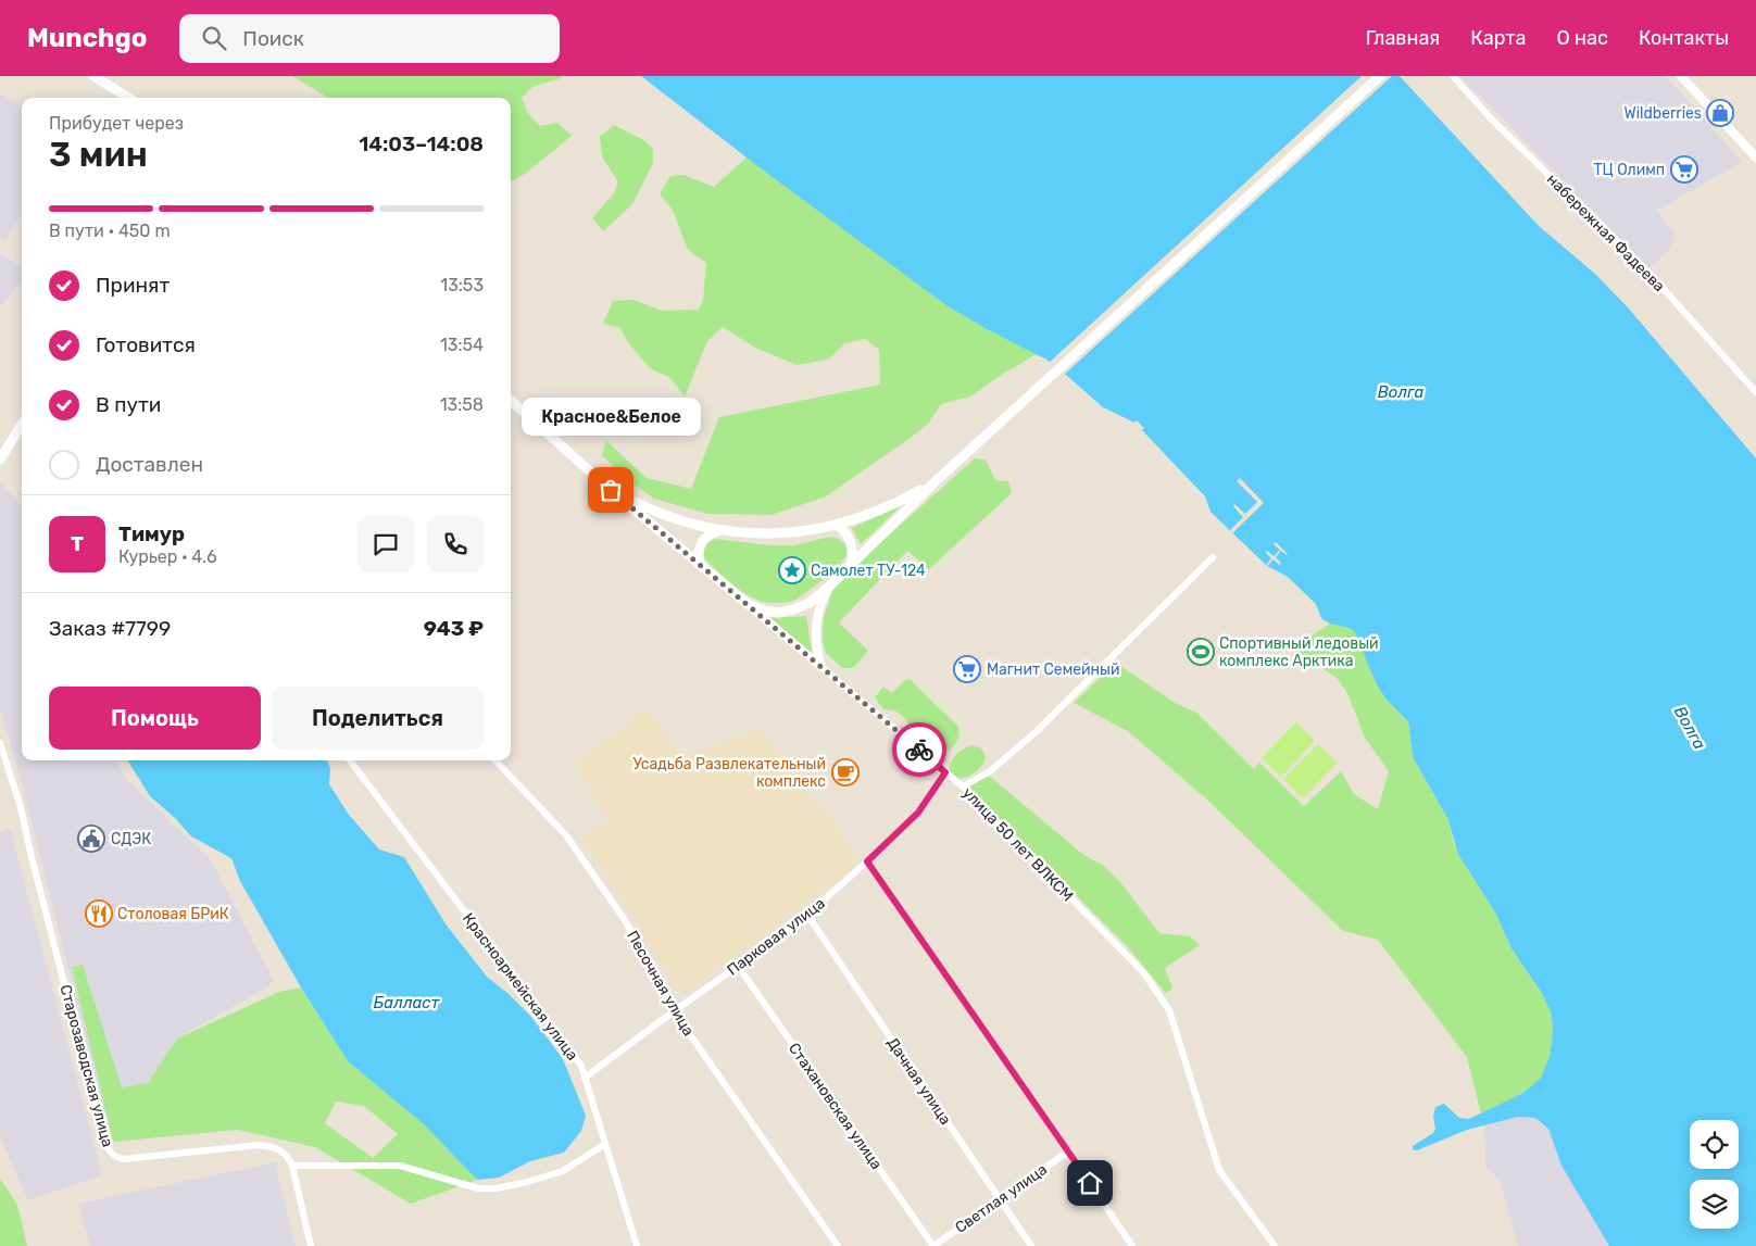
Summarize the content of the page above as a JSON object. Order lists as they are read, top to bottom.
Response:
{
  "streets": {
    "main road": ["улица 50 лет ВЛКСМ"],
    "street": [
      "набережная Фадеева",
      "Парковая улица",
      "Песочная улица",
      "Красноармейская улица",
      "Старозаводская улица",
      "Дачная улица",
      "Стахановская улица",
      "Светлая улица"
    ]
  },
  "crossings": [
    ["улица 50 лет ВЛКСМ", "Парковая улица"],
    ["Парковая улица", "Песочная улица"],
    ["Парковая улица", "Красноармейская улица"],
    ["Парковая улица", "Дачная улица"],
    ["Парковая улица", "Стахановская улица"],
    ["Дачная улица", "Светлая улица"],
    ["Стахановская улица", "Светлая улица"]
  ],
  "water": ["Волга", "Балласт"],
  "places": {
    "shop": ["Wildberries"],
    "supermarket": ["ТЦ Олимп", "Магнит Семейный"],
    "other": ["Красное&Белое"],
    "place": ["Самолет ТУ-124"],
    "sports": ["Спортивный ледовый комплекс Арктика"],
    "cafe": ["Усадьба Развлекательный комплекс"],
    "public building": ["СДЭК"],
    "restaurant": ["Столовая БРиК"]
  },
  "page": {
    "header": "Munchgo",
    "search": "Поиск",
    "nav": [
      "Главная",
      "Карта",
      "О нас",
      "Контакты"
    ],
    "heading": ["3 мин", "Прибудет через", "14:03–14:08"],
    "panel": [
      "Тимур",
      "Курьер · 4.6",
      "Заказ #7799",
      "943 ₽"
    ],
    "bar": "В пути · 450 m",
    "list": [
      ["Принят", "13:53"],
      ["Готовится", "13:54"],
      ["В пути", "13:58"],
      "Доставлен"
    ],
    "bubble": "Красное&Белое",
    "round": "Т",
    "buttons": ["Помощь", "Поделиться"]
  }
}
